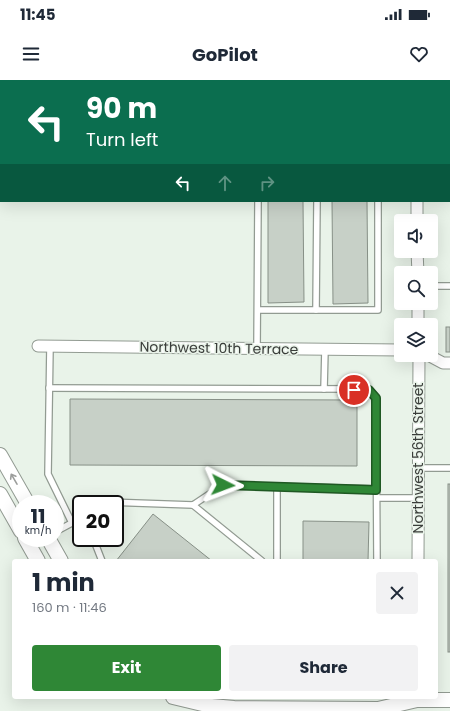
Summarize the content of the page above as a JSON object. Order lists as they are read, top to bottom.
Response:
{
  "streets": {
    "street": ["Northwest 10th Terrace", "Northwest 56th Street"]
  },
  "page": {
    "status": "11:45",
    "header": "GoPilot",
    "turn": ["90 m", "Turn left"],
    "speed": "11 km/h",
    "limit": "20",
    "heading": ["1 min", "160 m · 11:46"],
    "buttons": ["Exit", "Share"]
  }
}
